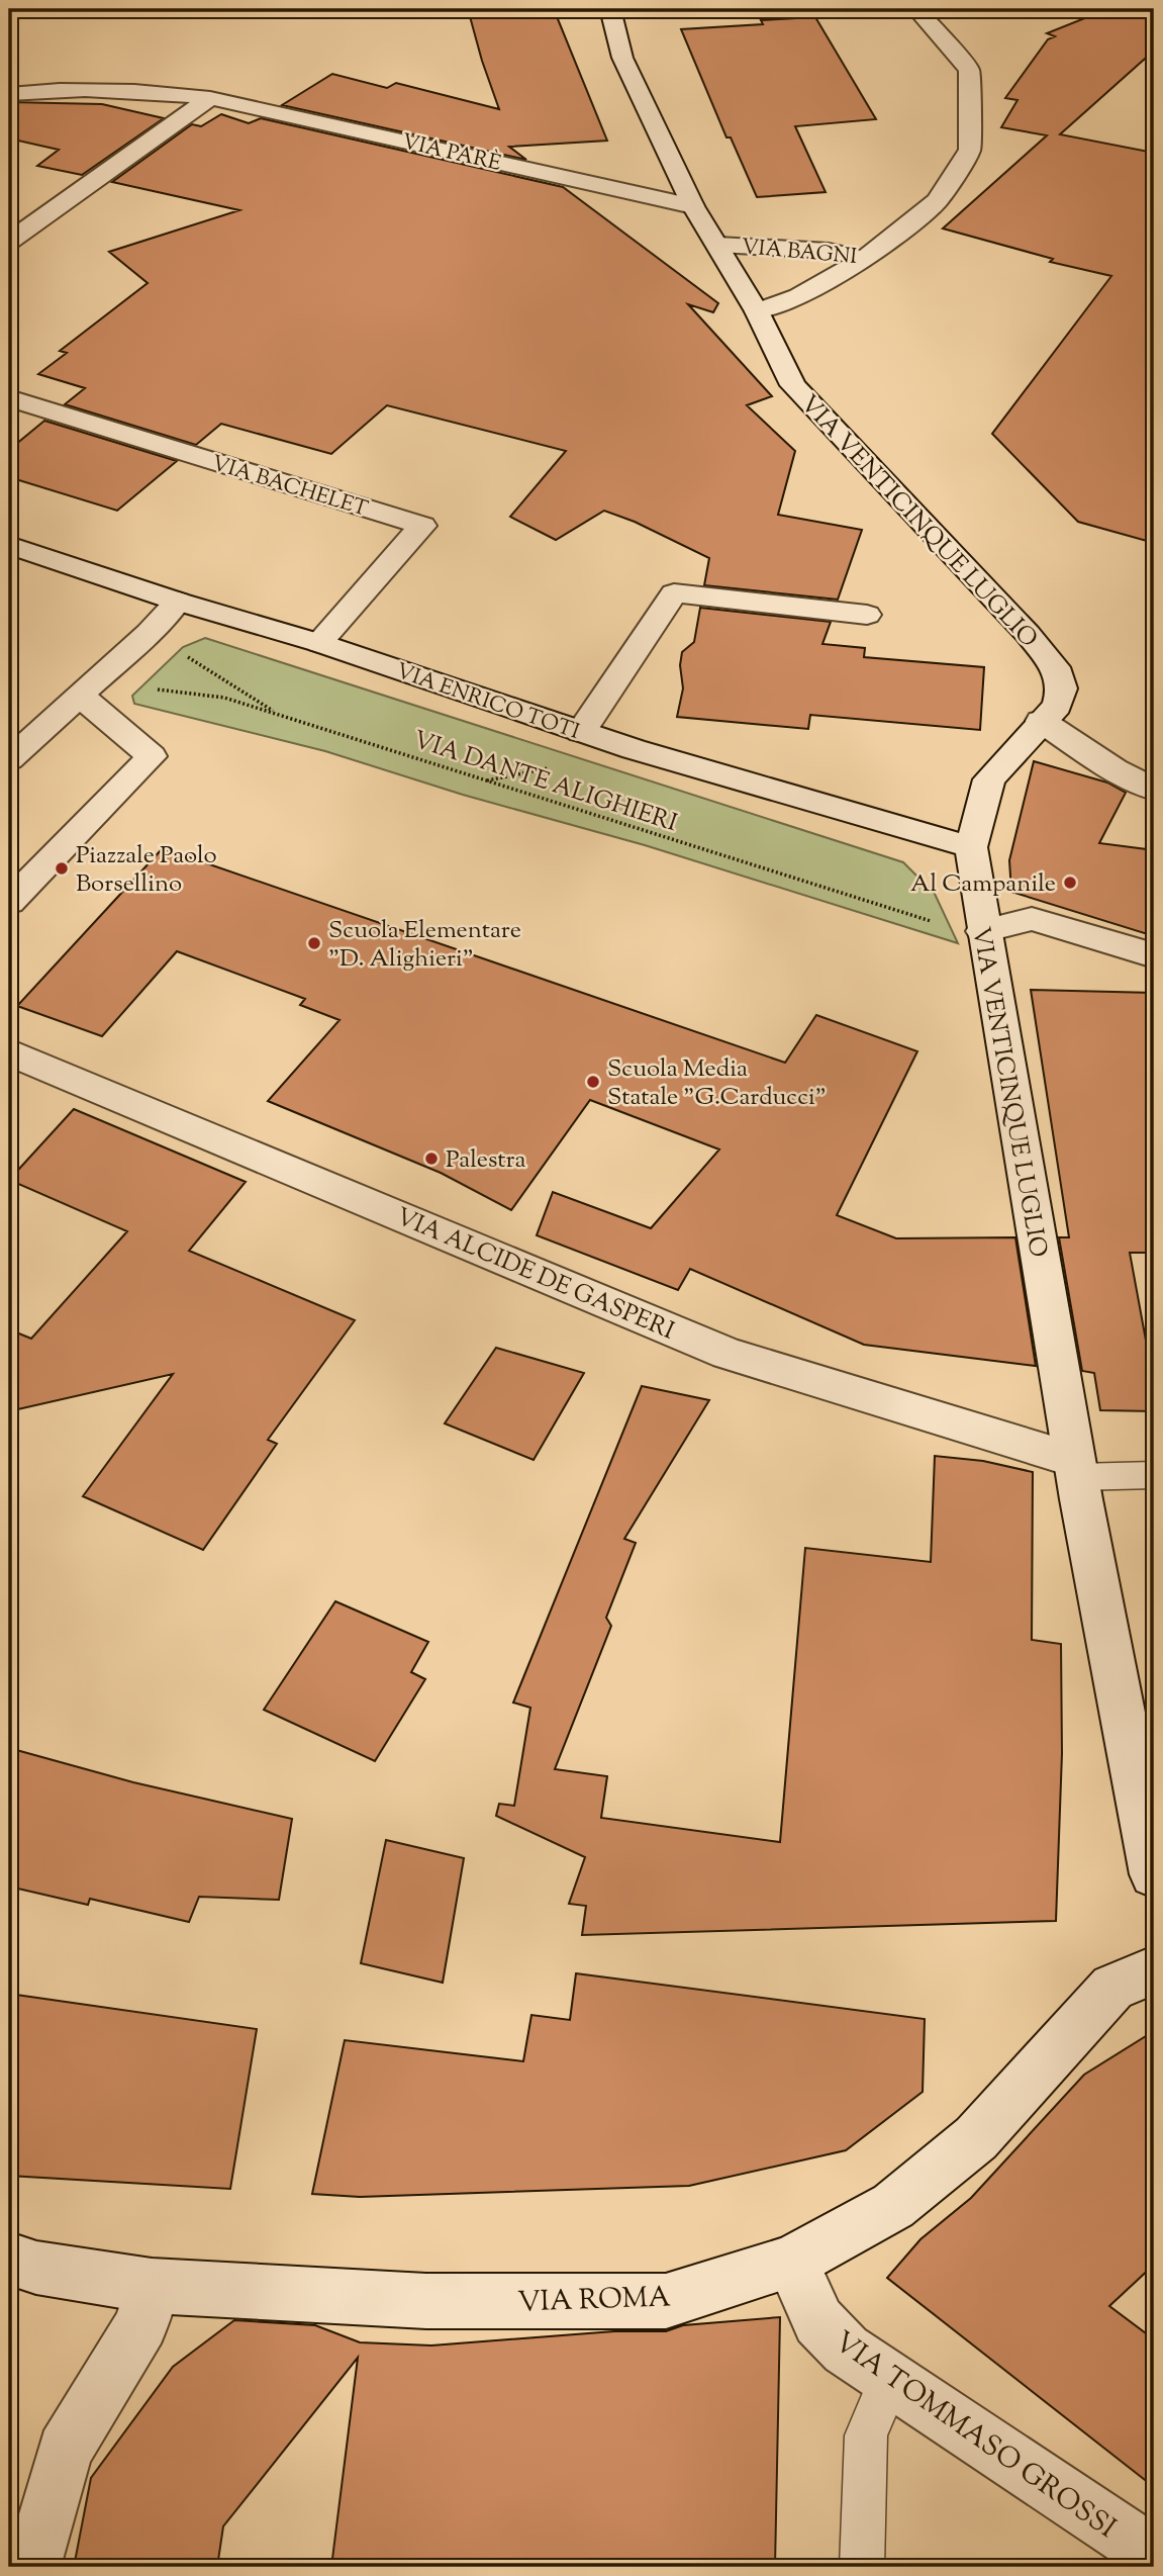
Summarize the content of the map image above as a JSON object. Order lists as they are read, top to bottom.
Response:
{
  "streets": {
    "street": [
      "VIA PARÈ",
      "VIA BAGNI",
      "VIA BACHELET",
      "VIA VENTICINQUE LUGLIO",
      "VIA ENRICO TOTI",
      "VIA ALCIDE DE GASPERI",
      "VIA ROMA",
      "VIA TOMMASO GROSSI"
    ],
    "path": ["VIA DANTE ALIGHIERI"]
  },
  "crossings": [
    ["VIA PARÈ", "VIA VENTICINQUE LUGLIO"],
    ["VIA BAGNI", "VIA VENTICINQUE LUGLIO"],
    ["VIA BACHELET", "VIA ENRICO TOTI"],
    ["VIA VENTICINQUE LUGLIO", "VIA ENRICO TOTI"],
    ["VIA VENTICINQUE LUGLIO", "VIA DANTE ALIGHIERI"],
    ["VIA VENTICINQUE LUGLIO", "VIA ALCIDE DE GASPERI"],
    ["VIA ROMA", "VIA TOMMASO GROSSI"]
  ],
  "places": [
    "Piazzale Paolo Borsellino",
    "Al Campanile",
    "Scuola Elementare \"D. Alighieri\"",
    "Scuola Media Statale \"G.Carducci\"",
    "Palestra"
  ]
}
